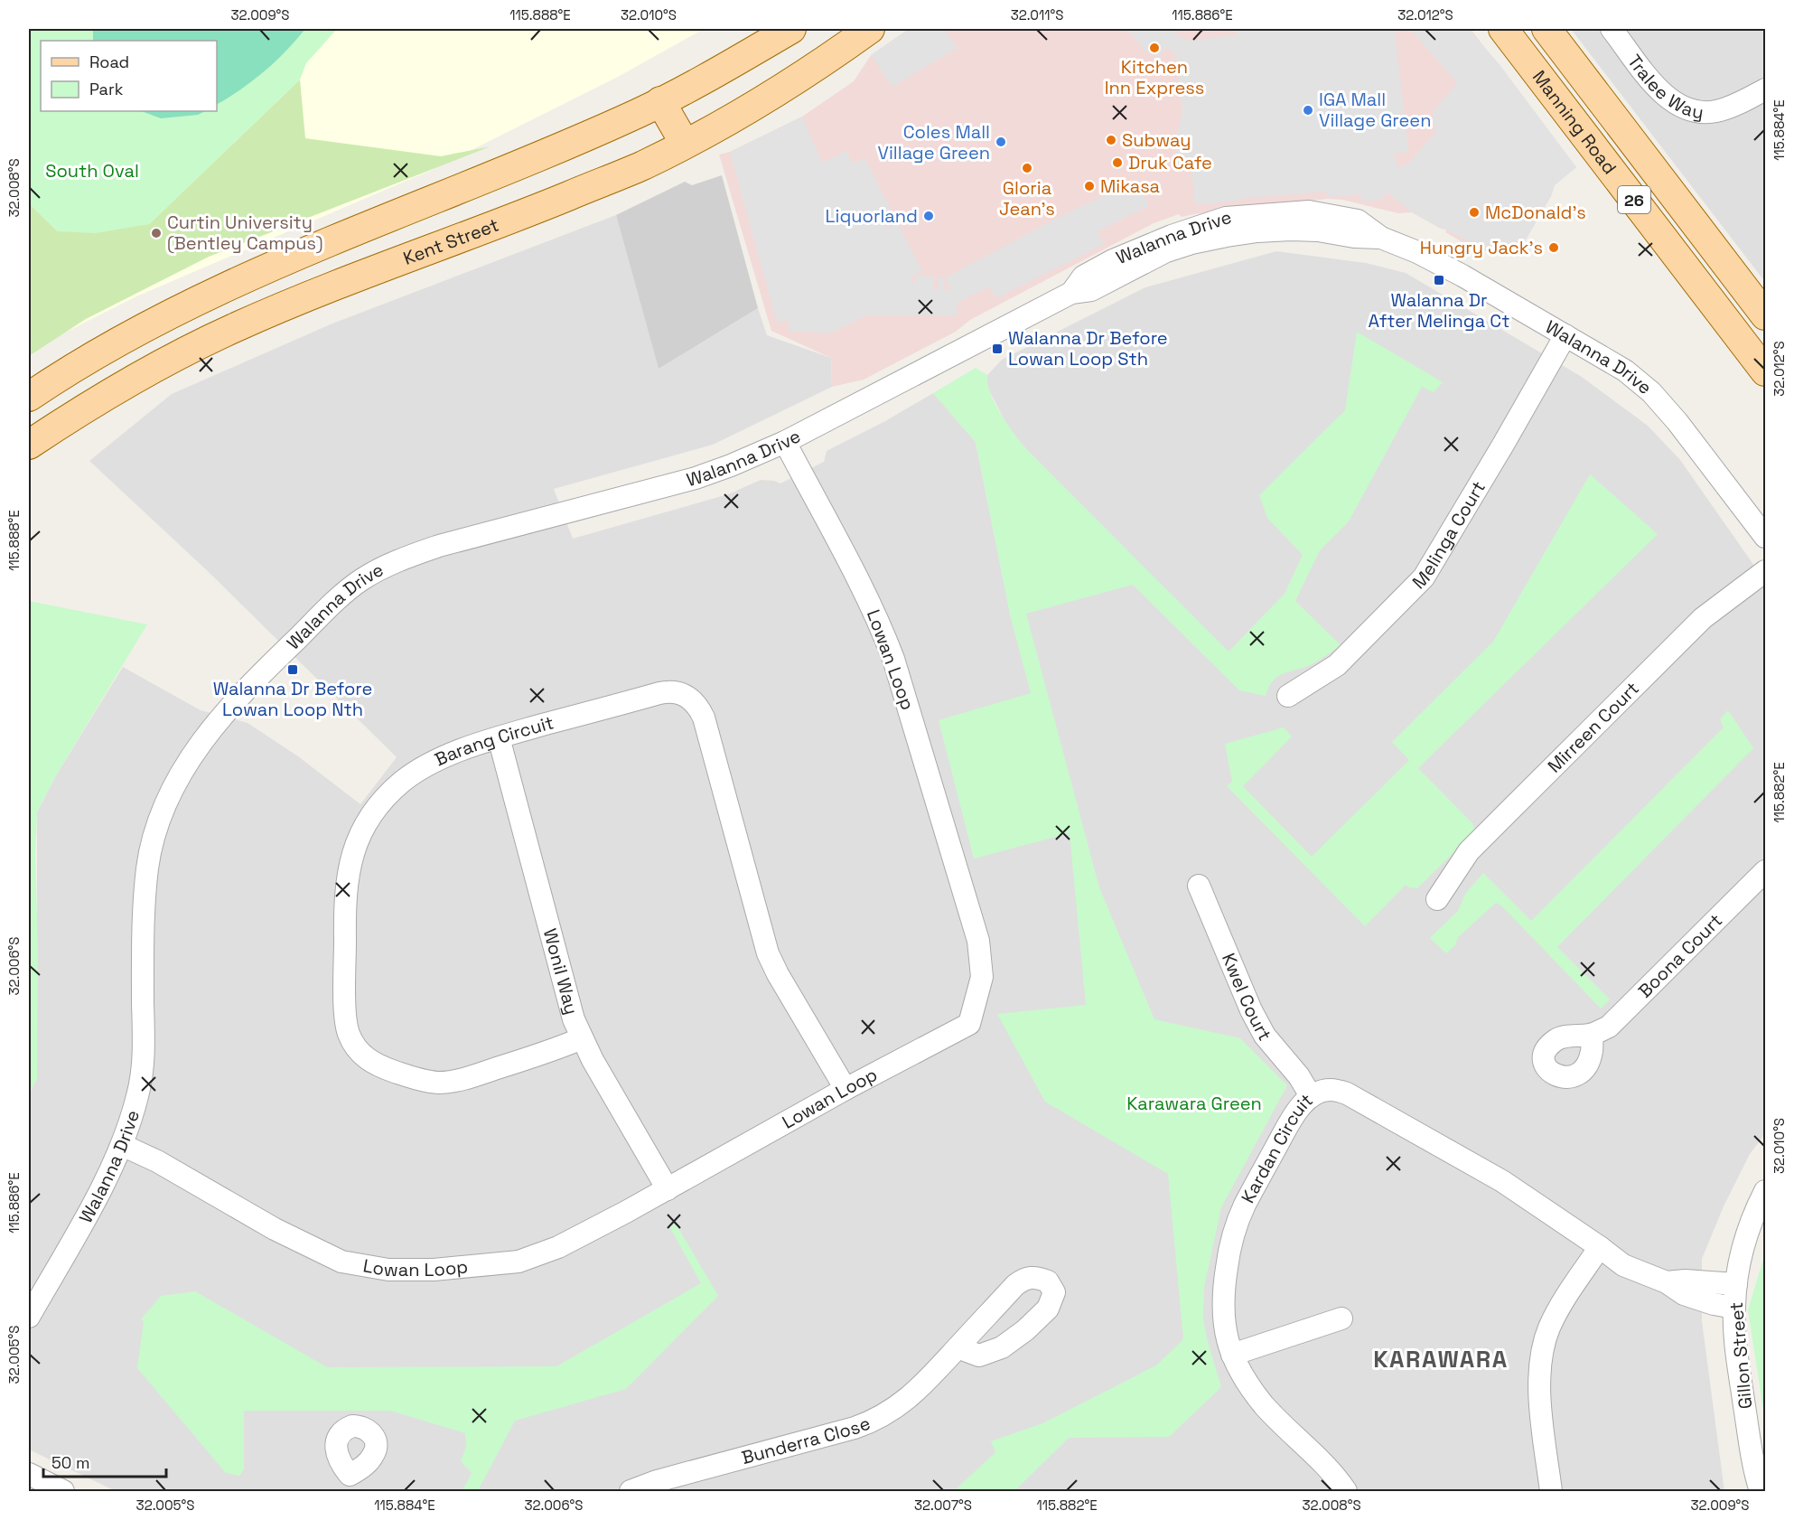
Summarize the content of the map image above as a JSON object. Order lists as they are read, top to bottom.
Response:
{
  "streets": {
    "main road": ["Manning Road", "26", "Kent Street"],
    "street": [
      "Tralee Way",
      "Walanna Drive",
      "Melinga Court",
      "Lowan Loop",
      "Mirreen Court",
      "Barang Circuit",
      "Boona Court",
      "Wonil Way",
      "Kwel Court",
      "Kardan Circuit",
      "Gillon Street",
      "Bunderra Close"
    ]
  },
  "crossings": [
    ["Walanna Drive", "Melinga Court"],
    ["Walanna Drive", "Lowan Loop"],
    ["Lowan Loop", "Barang Circuit"],
    ["Lowan Loop", "Wonil Way"],
    ["Barang Circuit", "Wonil Way"],
    ["Kwel Court", "Kardan Circuit"],
    ["Kardan Circuit", "Gillon Street"]
  ],
  "districts": ["KARAWARA"],
  "parks": ["South Oval", "Karawara Green"],
  "places": {
    "other": [
      "Kitchen Inn Express",
      "IGA Mall Village Green",
      "Subway",
      "Coles Mall Village Green",
      "Druk Cafe",
      "Gloria Jean's",
      "Mikasa",
      "McDonald's",
      "Liquorland",
      "Curtin University (Bentley Campus)",
      "Hungry Jack's"
    ],
    "transit": ["Walanna Dr After Melinga Ct", "Walanna Dr Before Lowan Loop Sth", "Walanna Dr Before Lowan Loop Nth"]
  },
  "legend": ["Road", "Park"],
  "scale_bar": "50 m",
  "coordinates": [
    "32.009°S",
    "115.888°E",
    "32.010°S",
    "32.011°S",
    "115.886°E",
    "32.012°S",
    "115.884°E",
    "32.008°S",
    "115.882°E",
    "32.006°S",
    "32.005°S",
    "32.007°S"
  ]
}
